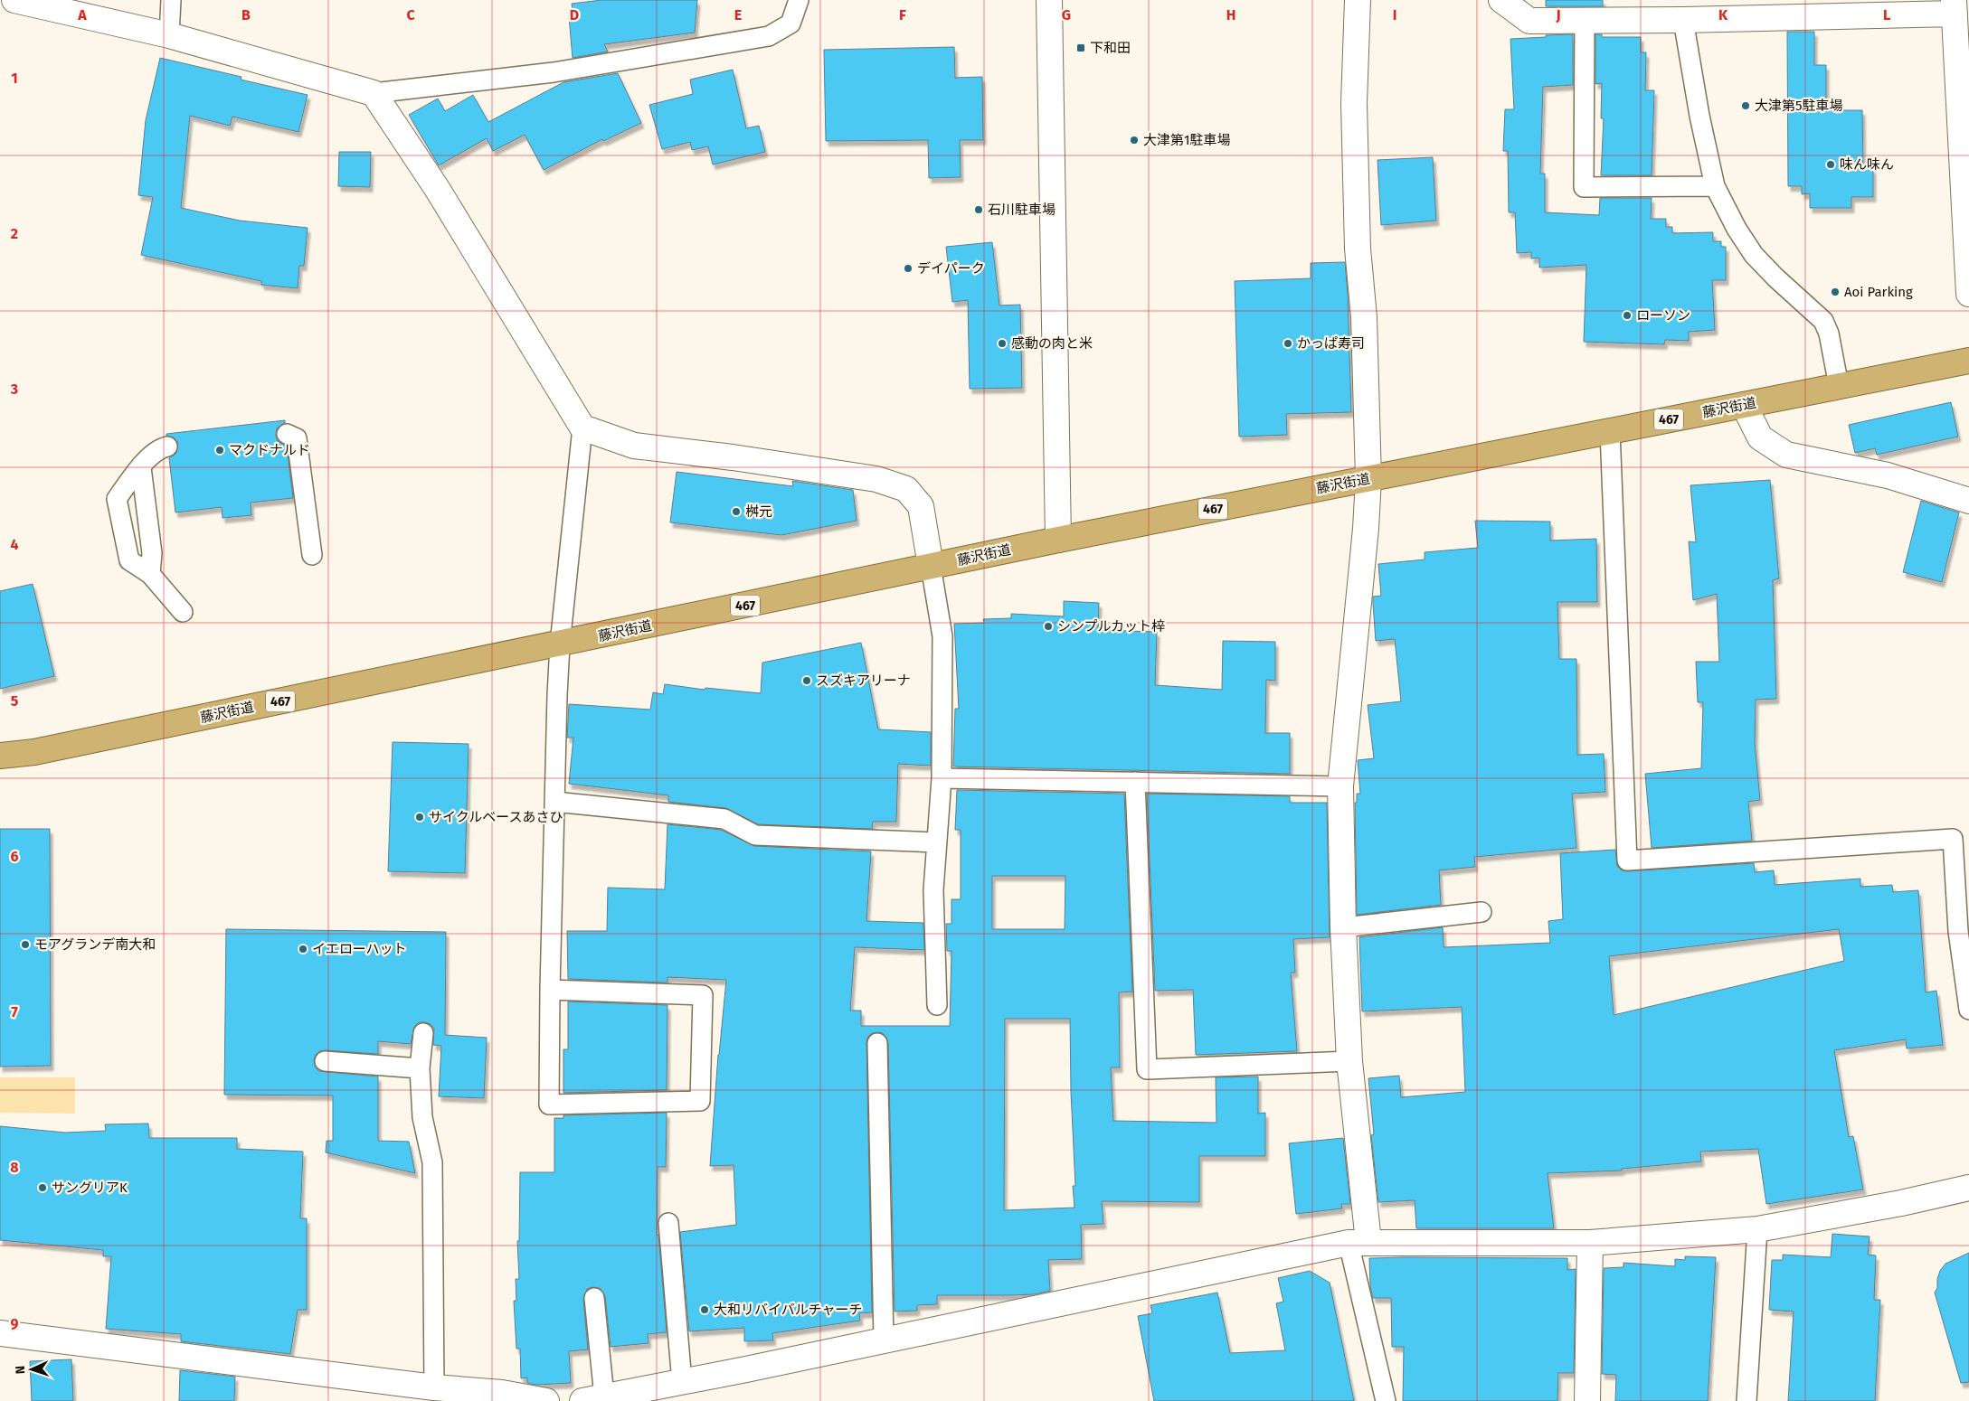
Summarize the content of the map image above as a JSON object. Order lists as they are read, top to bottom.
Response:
{
  "streets": {
    "highway": ["藤沢街道", "467"]
  },
  "places": {
    "transit": ["下和田"],
    "other": [
      "大津第5駐車場",
      "大津第1駐車場",
      "味ん味ん",
      "石川駐車場",
      "デイパーク",
      "Aoi Parking",
      "ローソン",
      "感動の肉と米",
      "かっぱ寿司",
      "マクドナルド",
      "桝元",
      "シンプルカット梓",
      "スズキアリーナ",
      "サイクルベースあさひ",
      "モアグランデ南大和",
      "イエローハット",
      "サングリアK",
      "大和リバイバルチャーチ"
    ]
  },
  "north": "left",
  "grid": {
    "columns": [
      "A",
      "B",
      "C",
      "D",
      "E",
      "F",
      "G",
      "H",
      "I",
      "J",
      "K",
      "L"
    ],
    "rows": [
      "1",
      "2",
      "3",
      "4",
      "5",
      "6",
      "7",
      "8",
      "9"
    ]
  }
}
